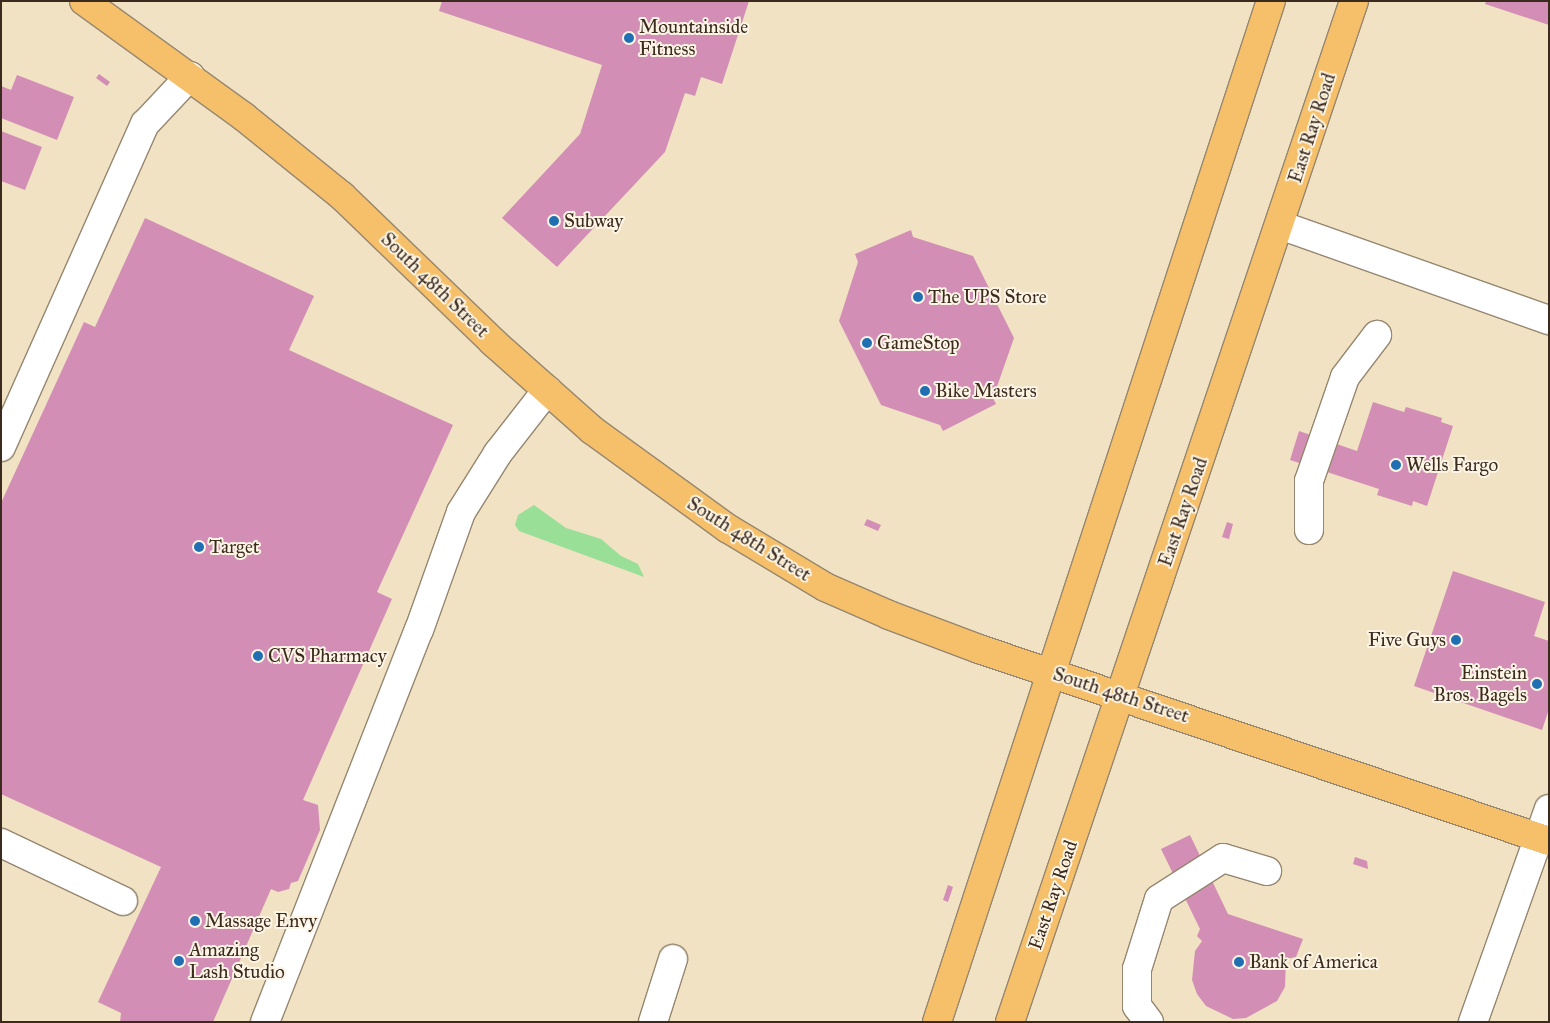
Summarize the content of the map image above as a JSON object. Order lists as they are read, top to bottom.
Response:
{
  "streets": {
    "main road": ["East Ray Road", "South 48th Street"]
  },
  "crossings": [
    ["East Ray Road", "South 48th Street"]
  ],
  "places": [
    "Mountainside Fitness",
    "Subway",
    "The UPS Store",
    "GameStop",
    "Bike Masters",
    "Wells Fargo",
    "Target",
    "Five Guys",
    "CVS Pharmacy",
    "Einstein Bros. Bagels",
    "Massage Envy",
    "Amazing Lash Studio",
    "Bank of America"
  ]
}
